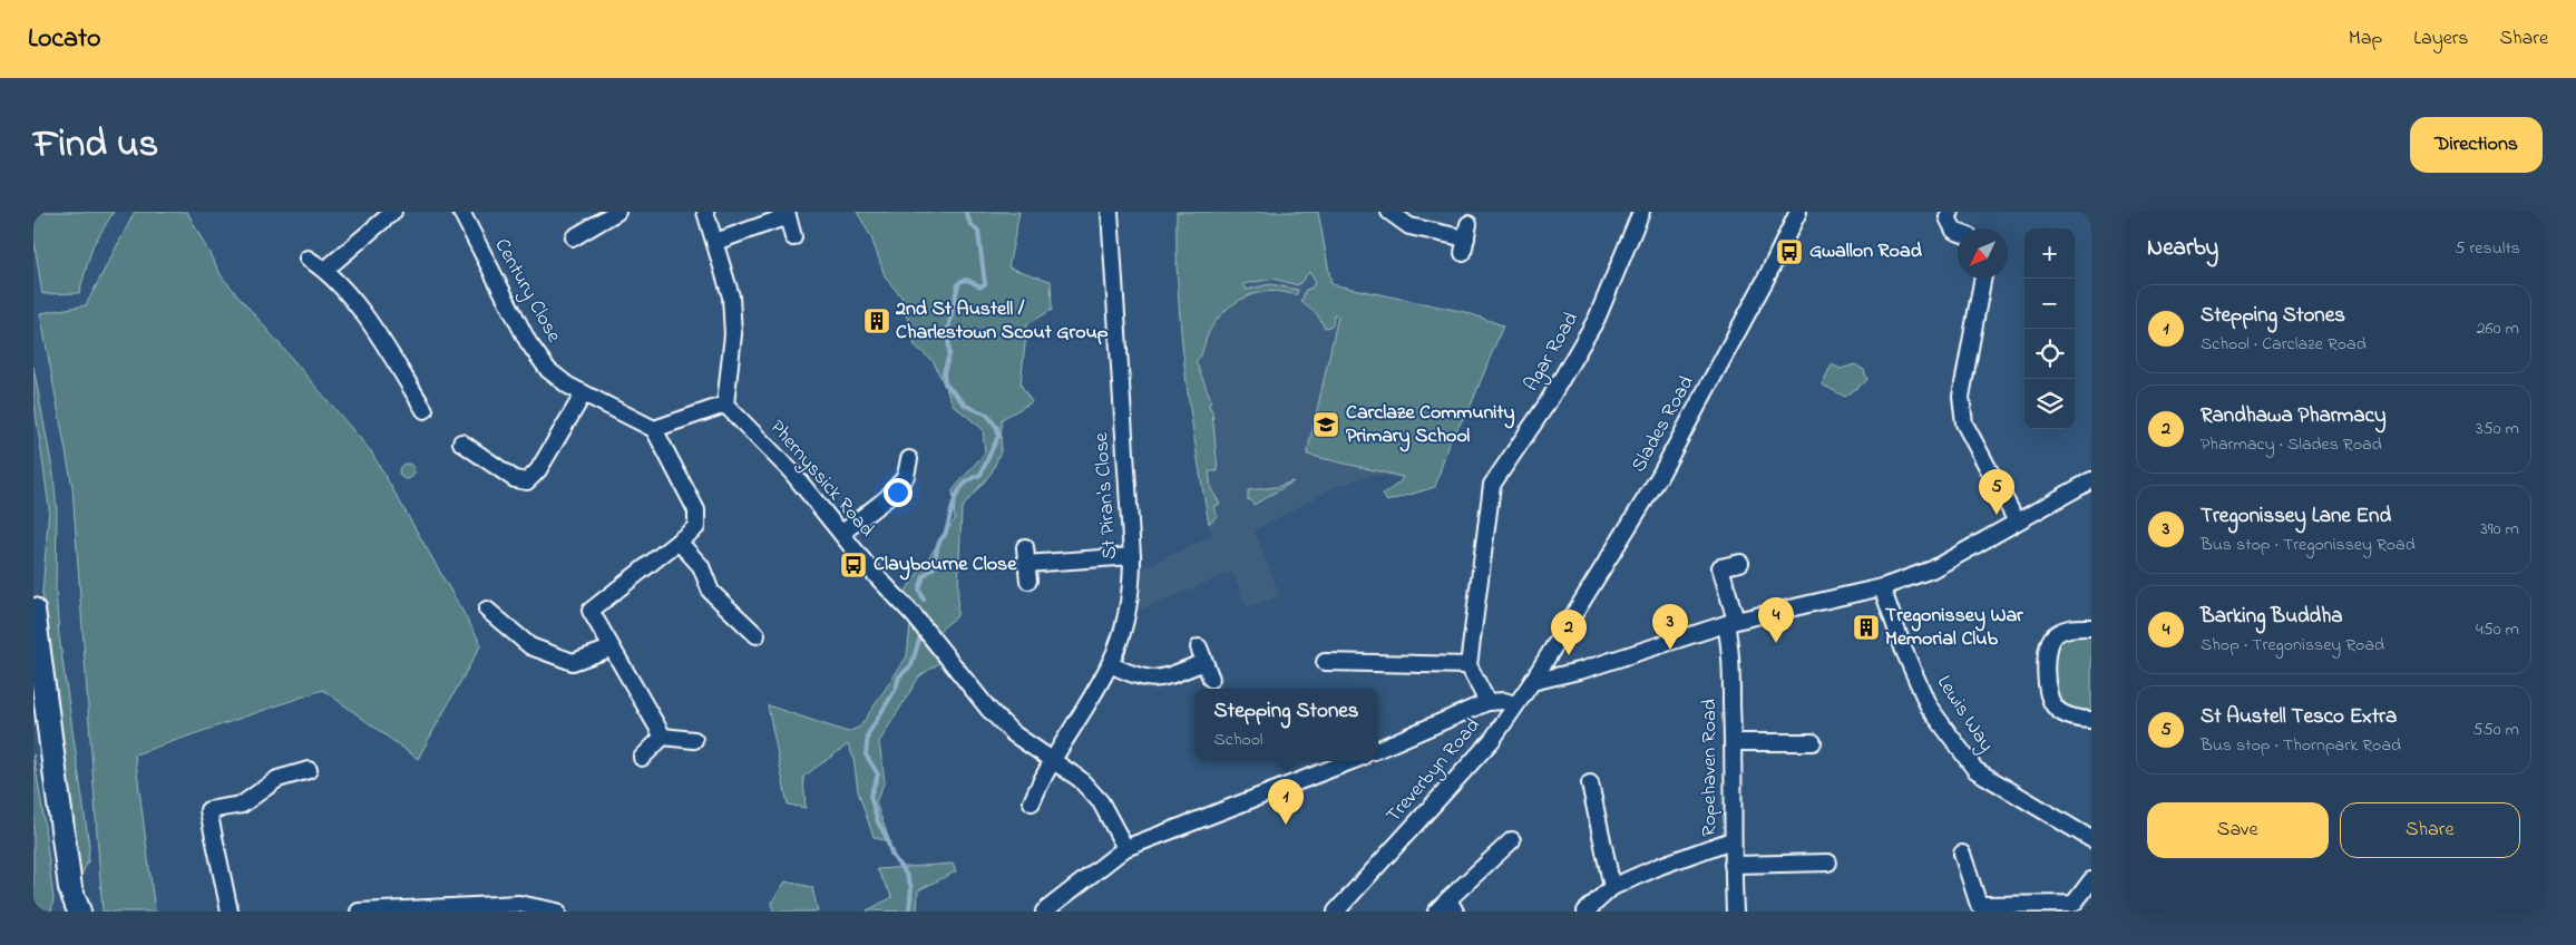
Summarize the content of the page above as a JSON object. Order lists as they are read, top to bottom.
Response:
{
  "streets": {
    "street": [
      "Century Close",
      "Agar Road",
      "Slades Road",
      "Phernyssick Road",
      "St Piran's Close",
      "Lewis Way",
      "Ropehaven Road",
      "Treverbyn Road"
    ]
  },
  "crossings": [
    ["Slades Road", "Treverbyn Road"],
    ["Phernyssick Road", "St Piran's Close"]
  ],
  "places": {
    "bus stop": ["Gwallon Road", "Claybourne Close"],
    "building": ["2nd St Austell / Charlestown Scout Group", "Tregonissey War Memorial Club"],
    "school or university": ["Carclaze Community Primary School"]
  },
  "north": "bottom left",
  "page": {
    "header": "Locato",
    "nav": ["Map", "Layers", "Share"],
    "title": "Find us",
    "buttons": [
      "Directions",
      ["Save", "Share"]
    ],
    "heading": ["Nearby", "5 results"],
    "map_buttons": ["+", "−"],
    "list": [
      {
        "mark": "1",
        "name": "Stepping Stones",
        "note": "School · Carclaze Road",
        "value": "260 m"
      },
      {
        "mark": "2",
        "name": "Randhawa Pharmacy",
        "note": "Pharmacy · Slades Road",
        "value": "350 m"
      },
      {
        "mark": "3",
        "name": "Tregonissey Lane End",
        "note": "Bus stop · Tregonissey Road",
        "value": "390 m"
      },
      {
        "mark": "4",
        "name": "Barking Buddha",
        "note": "Shop · Tregonissey Road",
        "value": "450 m"
      },
      {
        "mark": "5",
        "name": "St Austell Tesco Extra",
        "note": "Bus stop · Thornpark Road",
        "value": "550 m"
      }
    ],
    "pins": [
      "5",
      "4",
      "3",
      "2",
      "1"
    ],
    "popup": ["Stepping Stones", "School"]
  }
}
